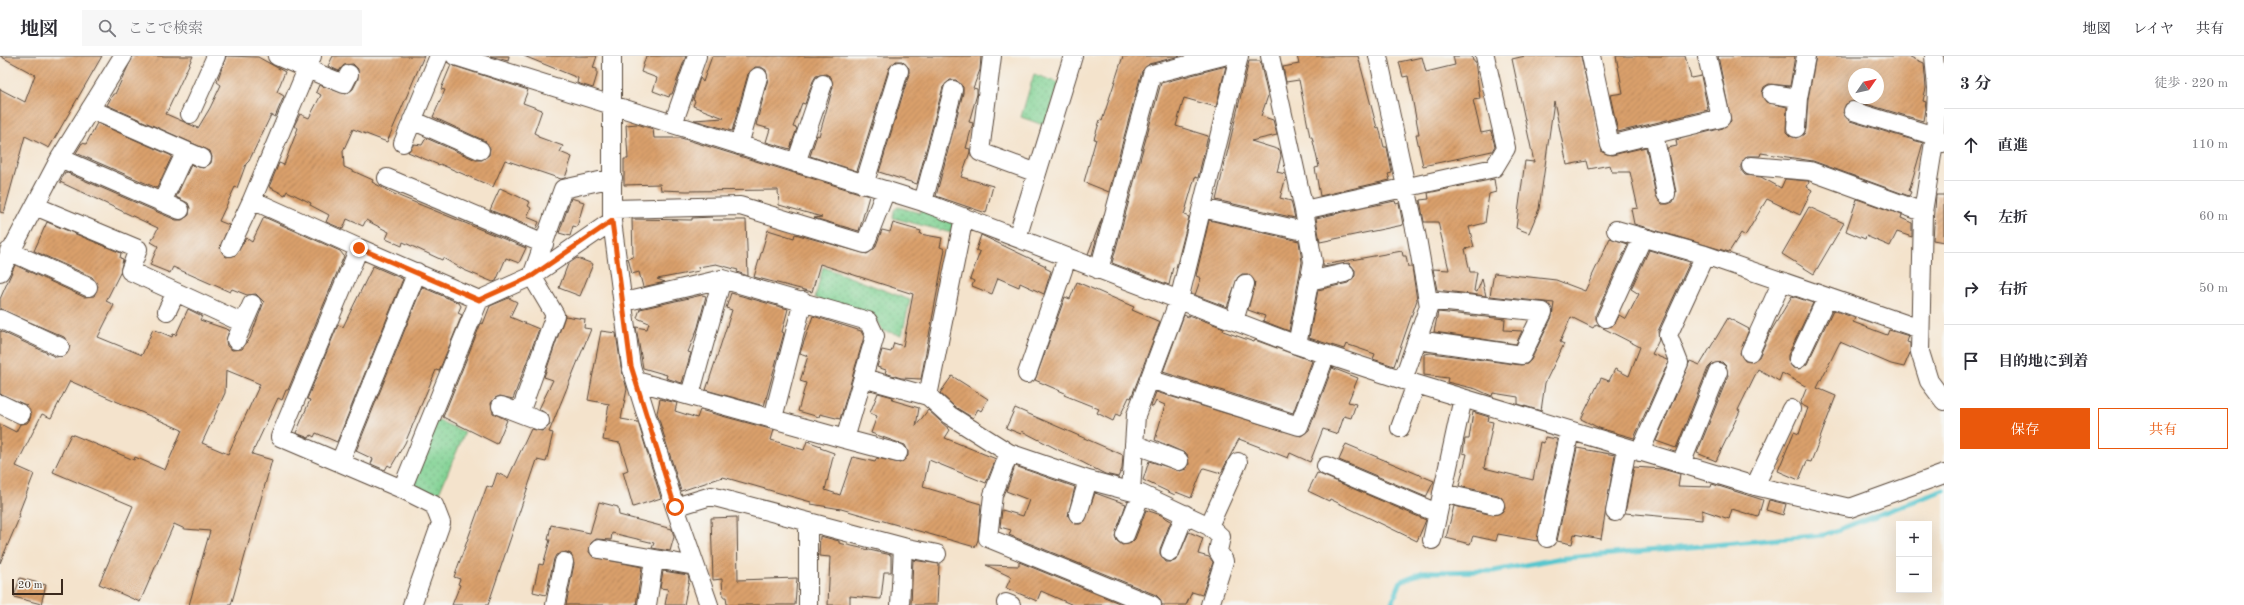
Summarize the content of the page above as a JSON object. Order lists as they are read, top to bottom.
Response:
{
  "scale_bar": "20 m",
  "north": "top right",
  "page": {
    "header": "地図",
    "search": "ここで検索",
    "nav": ["地図", "レイヤ", "共有"],
    "heading": ["3 分", "徒歩 · 220 m"],
    "list": [
      ["直進", "110 m"],
      ["左折", "60 m"],
      ["右折", "50 m"],
      "目的地に到着"
    ],
    "buttons": ["保存", "共有"],
    "map_buttons": ["+", "−"],
    "scale": "20 m"
  }
}
